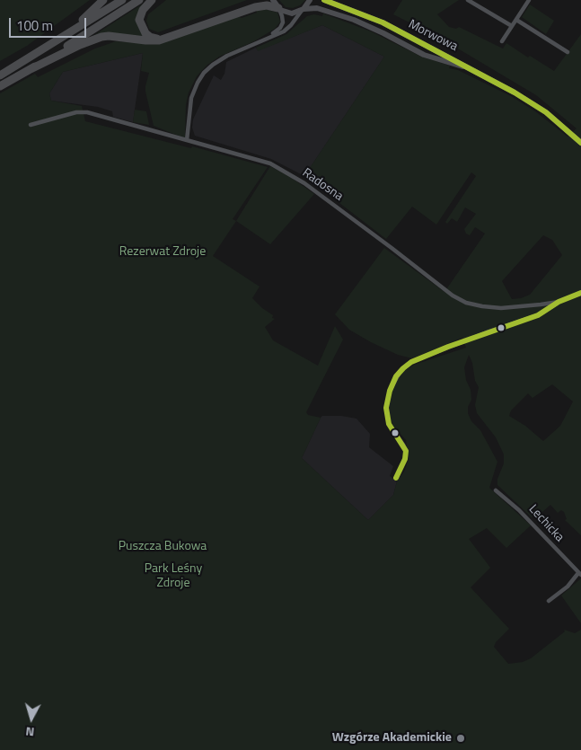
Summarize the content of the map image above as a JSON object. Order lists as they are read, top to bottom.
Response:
{
  "streets": {
    "main road": ["Morwowa"],
    "street": ["Radosna", "Lechicka"]
  },
  "parks": ["Rezerwat Zdroje", "Puszcza Bukowa", "Park Leśny Zdroje"],
  "places": ["Wzgórze Akademickie"],
  "scale_bar": "100 m",
  "north": "bottom"
}
